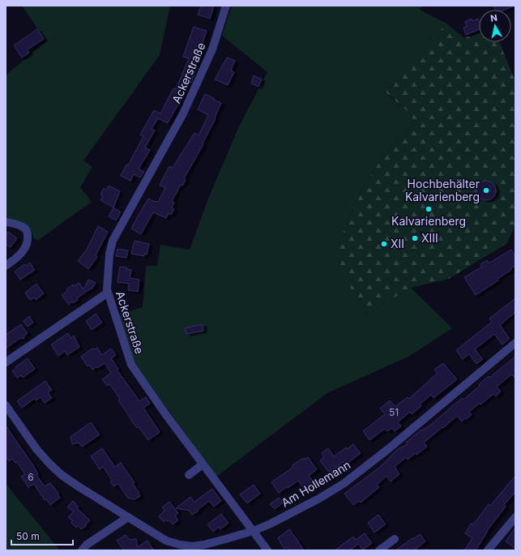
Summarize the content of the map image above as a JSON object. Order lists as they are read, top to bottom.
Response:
{
  "streets": {
    "street": ["Ackerstraße", "Am Hollemann"]
  },
  "crossings": [
    ["Ackerstraße", "Am Hollemann"]
  ],
  "places": [
    "Hochbehälter Kalvarienberg",
    "Kalvarienberg",
    "XIII",
    "XII"
  ],
  "house_numbers": ["51", "6"],
  "scale_bar": "50 m",
  "north": "top"
}
